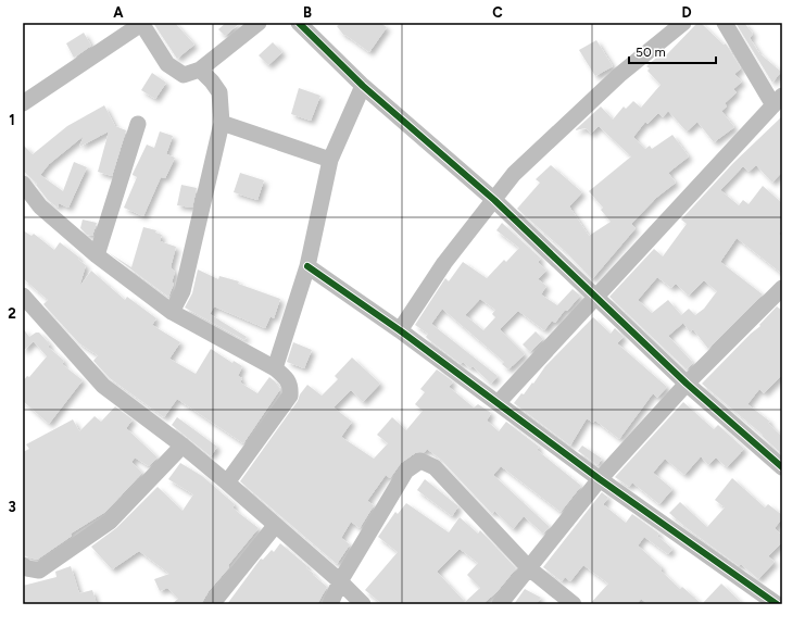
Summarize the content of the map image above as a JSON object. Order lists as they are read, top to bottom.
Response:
{
  "scale_bar": "50 m",
  "grid": {
    "columns": [
      "A",
      "B",
      "C",
      "D"
    ],
    "rows": ["1", "2", "3"]
  }
}
